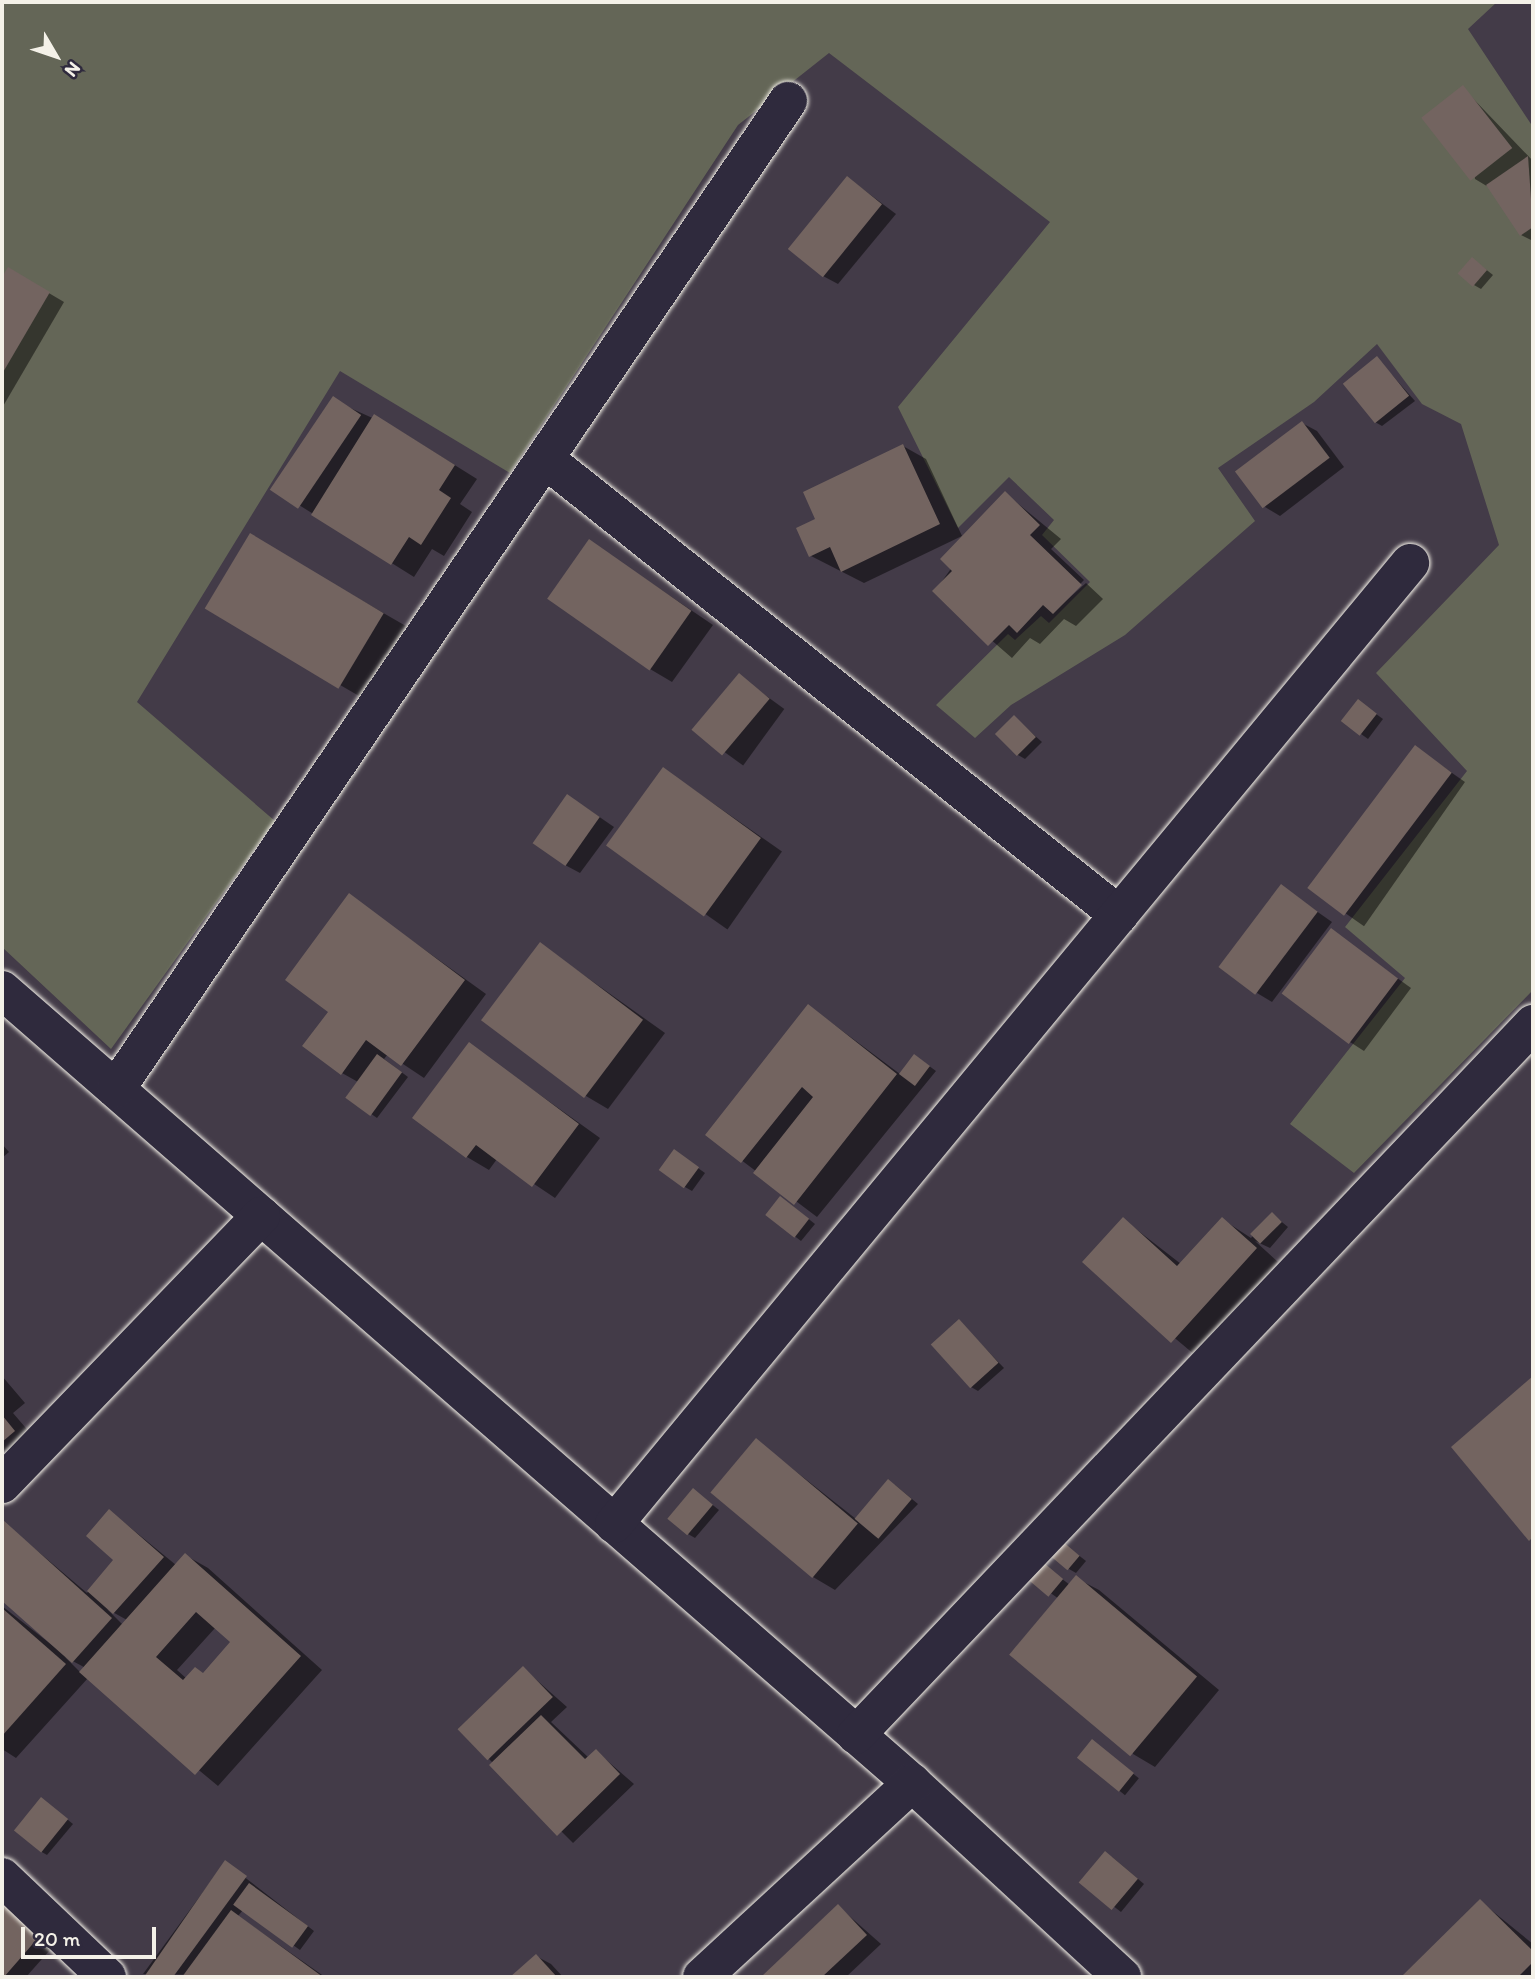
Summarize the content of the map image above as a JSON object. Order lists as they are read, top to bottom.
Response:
{
  "scale_bar": "20 m",
  "north": "bottom right"
}
